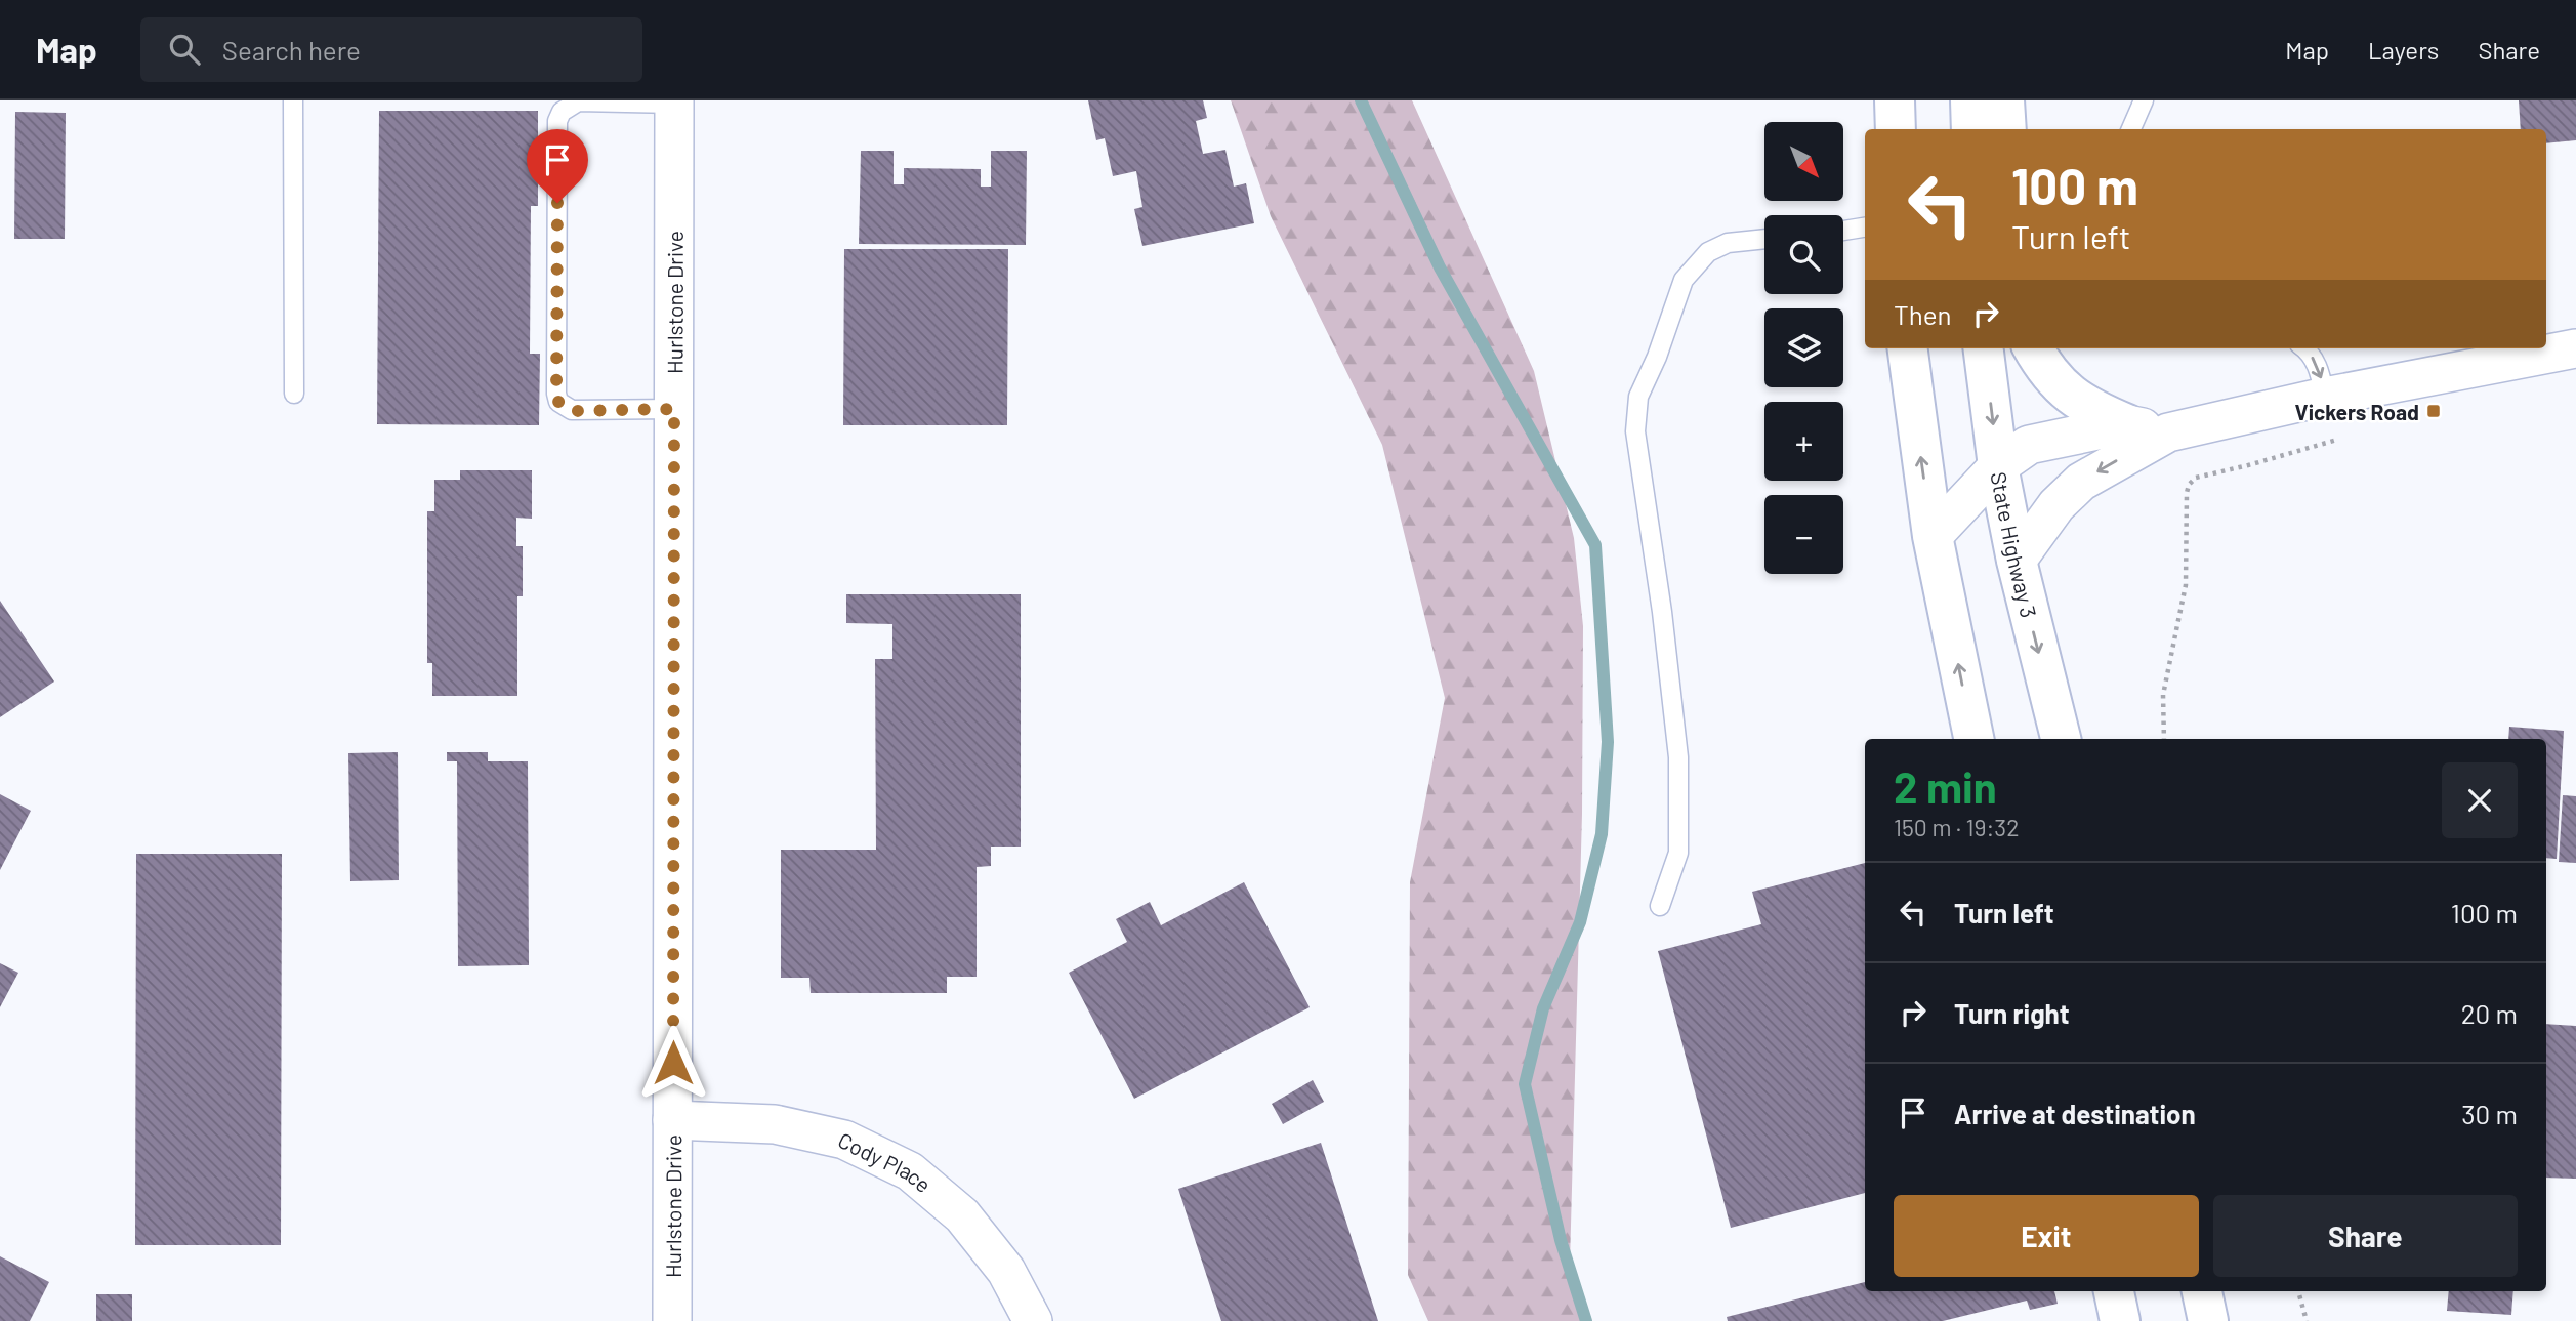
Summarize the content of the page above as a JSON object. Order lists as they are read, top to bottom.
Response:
{
  "streets": {
    "highway": ["State Highway 3"],
    "street": ["Hurlstone Drive", "Cody Place"]
  },
  "crossings": [
    ["Hurlstone Drive", "Cody Place"]
  ],
  "places": {
    "transit": ["Vickers Road"]
  },
  "north": "bottom right",
  "page": {
    "header": "Map",
    "search": "Search here",
    "nav": ["Map", "Layers", "Share"],
    "map_buttons": ["+", "−"],
    "turn": ["100 m", "Turn left"],
    "then": "Then",
    "heading": ["2 min", "150 m · 19:32"],
    "list": [
      {
        "name": "Turn left",
        "value": "100 m"
      },
      {
        "name": "Turn right",
        "value": "20 m"
      },
      {
        "name": "Arrive at destination",
        "value": "30 m"
      }
    ],
    "buttons": ["Exit", "Share"]
  }
}
